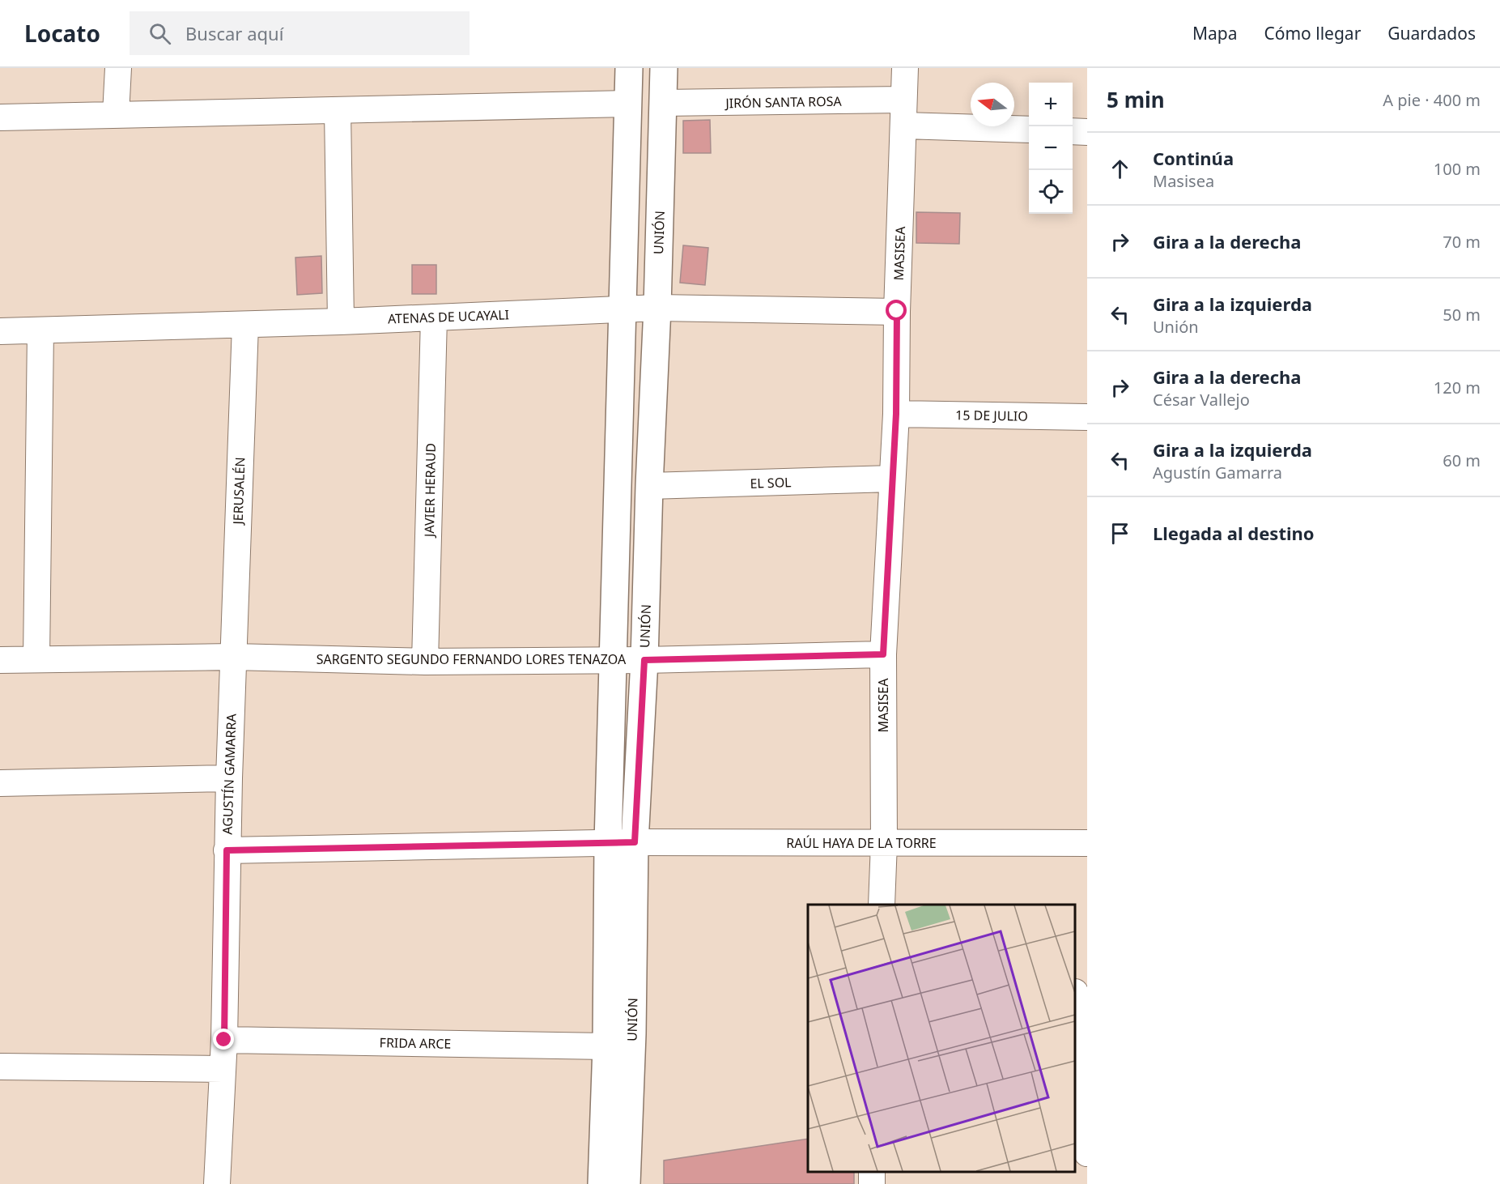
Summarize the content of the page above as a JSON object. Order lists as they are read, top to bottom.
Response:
{
  "streets": {
    "main road": ["UNIÓN"],
    "street": [
      "JIRÓN SANTA ROSA",
      "MASISEA",
      "ATENAS DE UCAYALI",
      "15 DE JULIO",
      "EL SOL",
      "JAVIER HERAUD",
      "JERUSALÉN",
      "SARGENTO SEGUNDO FERNANDO LORES TENAZOA",
      "AGUSTÍN GAMARRA",
      "RAÚL HAYA DE LA TORRE",
      "FRIDA ARCE"
    ]
  },
  "crossings": [
    ["JIRÓN SANTA ROSA", "UNIÓN"],
    ["JIRÓN SANTA ROSA", "MASISEA"],
    ["UNIÓN", "ATENAS DE UCAYALI"],
    ["UNIÓN", "EL SOL"],
    ["UNIÓN", "SARGENTO SEGUNDO FERNANDO LORES TENAZOA"],
    ["UNIÓN", "RAÚL HAYA DE LA TORRE"],
    ["UNIÓN", "FRIDA ARCE"],
    ["MASISEA", "ATENAS DE UCAYALI"],
    ["MASISEA", "15 DE JULIO"],
    ["MASISEA", "EL SOL"],
    ["MASISEA", "SARGENTO SEGUNDO FERNANDO LORES TENAZOA"],
    ["MASISEA", "RAÚL HAYA DE LA TORRE"],
    ["ATENAS DE UCAYALI", "JAVIER HERAUD"],
    ["ATENAS DE UCAYALI", "JERUSALÉN"],
    ["JAVIER HERAUD", "SARGENTO SEGUNDO FERNANDO LORES TENAZOA"],
    ["JERUSALÉN", "SARGENTO SEGUNDO FERNANDO LORES TENAZOA"],
    ["JERUSALÉN", "AGUSTÍN GAMARRA"],
    ["SARGENTO SEGUNDO FERNANDO LORES TENAZOA", "AGUSTÍN GAMARRA"],
    ["AGUSTÍN GAMARRA", "RAÚL HAYA DE LA TORRE"],
    ["AGUSTÍN GAMARRA", "FRIDA ARCE"]
  ],
  "north": "left",
  "page": {
    "header": "Locato",
    "search": "Buscar aquí",
    "nav": ["Mapa", "Cómo llegar", "Guardados"],
    "heading": ["5 min", "A pie · 400 m"],
    "map_buttons": ["+", "−"],
    "list": [
      ["Continúa", "Masisea", "100 m"],
      ["Gira a la derecha", "70 m"],
      ["Gira a la izquierda", "Unión", "50 m"],
      ["Gira a la derecha", "César Vallejo", "120 m"],
      ["Gira a la izquierda", "Agustín Gamarra", "60 m"],
      "Llegada al destino"
    ]
  }
}
